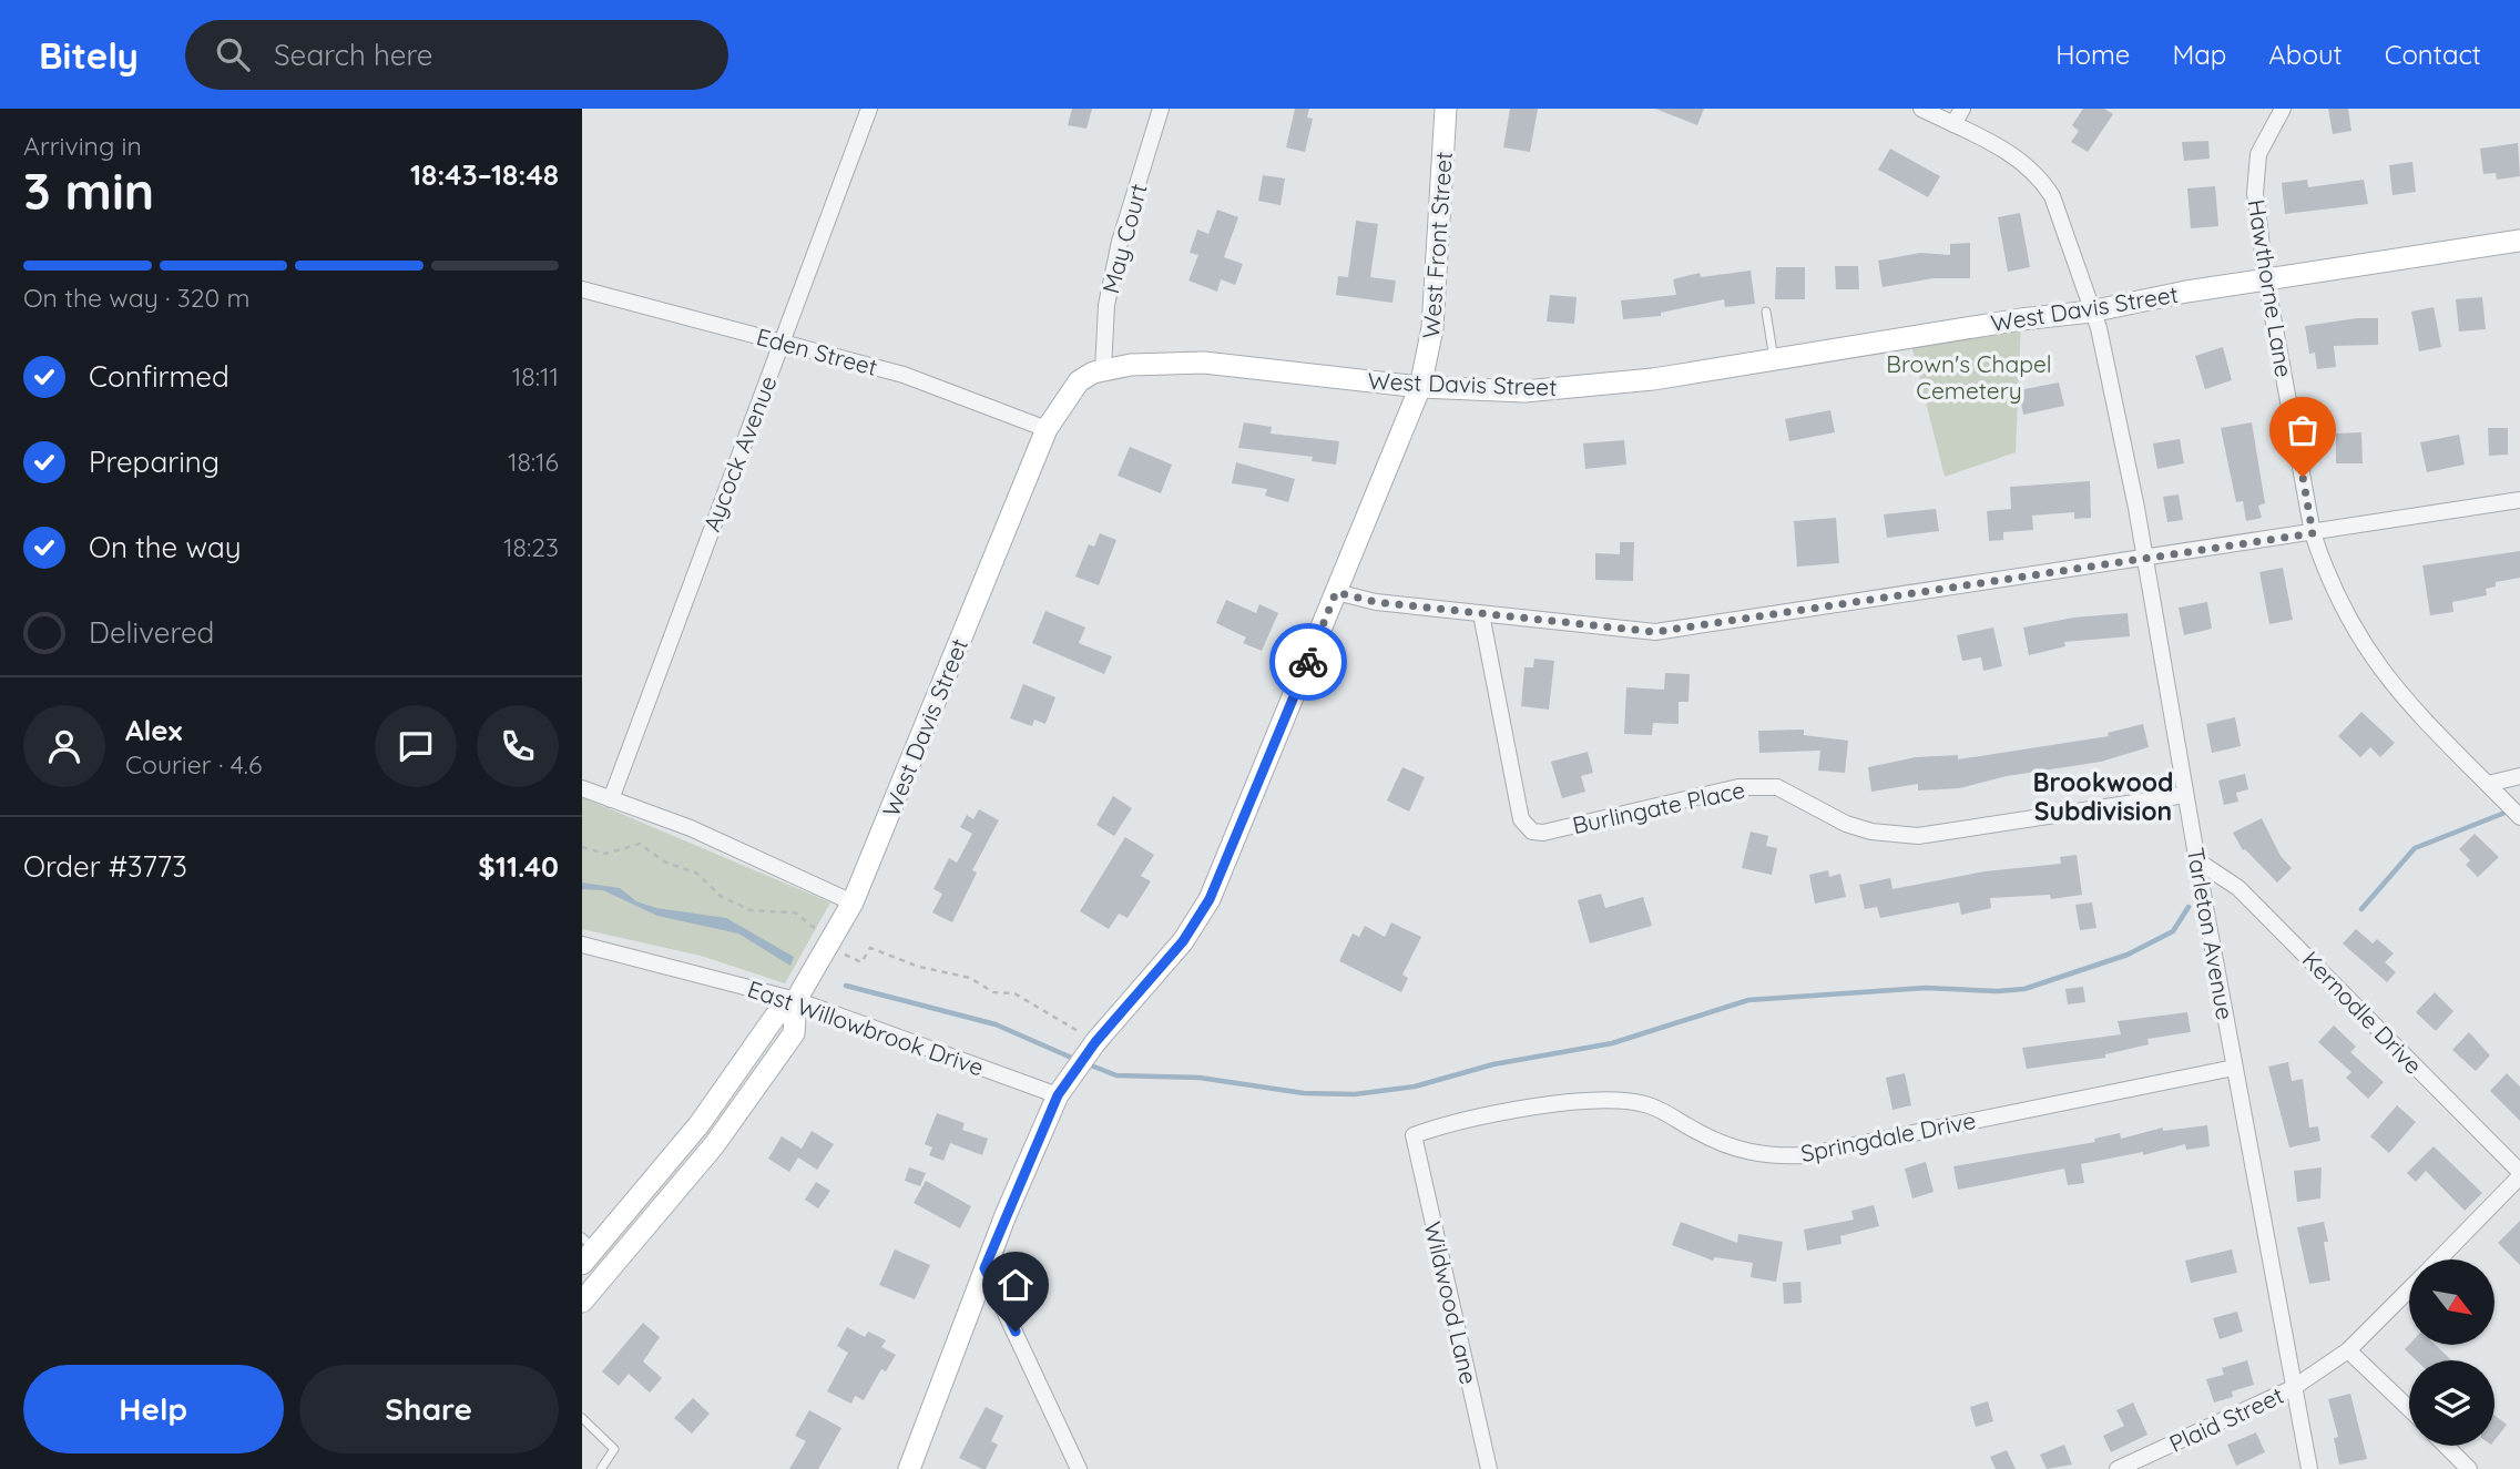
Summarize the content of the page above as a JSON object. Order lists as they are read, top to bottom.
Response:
{
  "streets": {
    "street": [
      "May Court",
      "West Front Street",
      "Hawthorne Lane",
      "West Davis Street",
      "Eden Street",
      "Aycock Avenue",
      "Burlingate Place",
      "Tarleton Avenue",
      "Kernodle Drive",
      "East Willowbrook Drive",
      "Springdale Drive",
      "Wildwood Lane",
      "Plaid Street"
    ]
  },
  "crossings": [
    ["May Court", "West Davis Street"],
    ["West Front Street", "West Davis Street"],
    ["West Front Street", "East Willowbrook Drive"],
    ["Hawthorne Lane", "West Davis Street"],
    ["West Davis Street", "Eden Street"],
    ["West Davis Street", "Tarleton Avenue"],
    ["West Davis Street", "East Willowbrook Drive"],
    ["Eden Street", "Aycock Avenue"],
    ["Burlingate Place", "Tarleton Avenue"],
    ["Tarleton Avenue", "Kernodle Drive"],
    ["Tarleton Avenue", "Springdale Drive"],
    ["Tarleton Avenue", "Plaid Street"],
    ["Kernodle Drive", "Plaid Street"],
    ["Springdale Drive", "Wildwood Lane"]
  ],
  "districts": ["Brookwood Subdivision"],
  "parks": ["Brown's Chapel Cemetery"],
  "north": "bottom right",
  "page": {
    "header": "Bitely",
    "search": "Search here",
    "nav": [
      "Home",
      "Map",
      "About",
      "Contact"
    ],
    "heading": ["3 min", "Arriving in", "18:43–18:48"],
    "panel": [
      "Alex",
      "Courier · 4.6",
      "Order #3773",
      "$11.40"
    ],
    "bar": "On the way · 320 m",
    "list": [
      ["Confirmed", "18:11"],
      ["Preparing", "18:16"],
      ["On the way", "18:23"],
      "Delivered"
    ],
    "buttons": ["Help", "Share"]
  }
}
